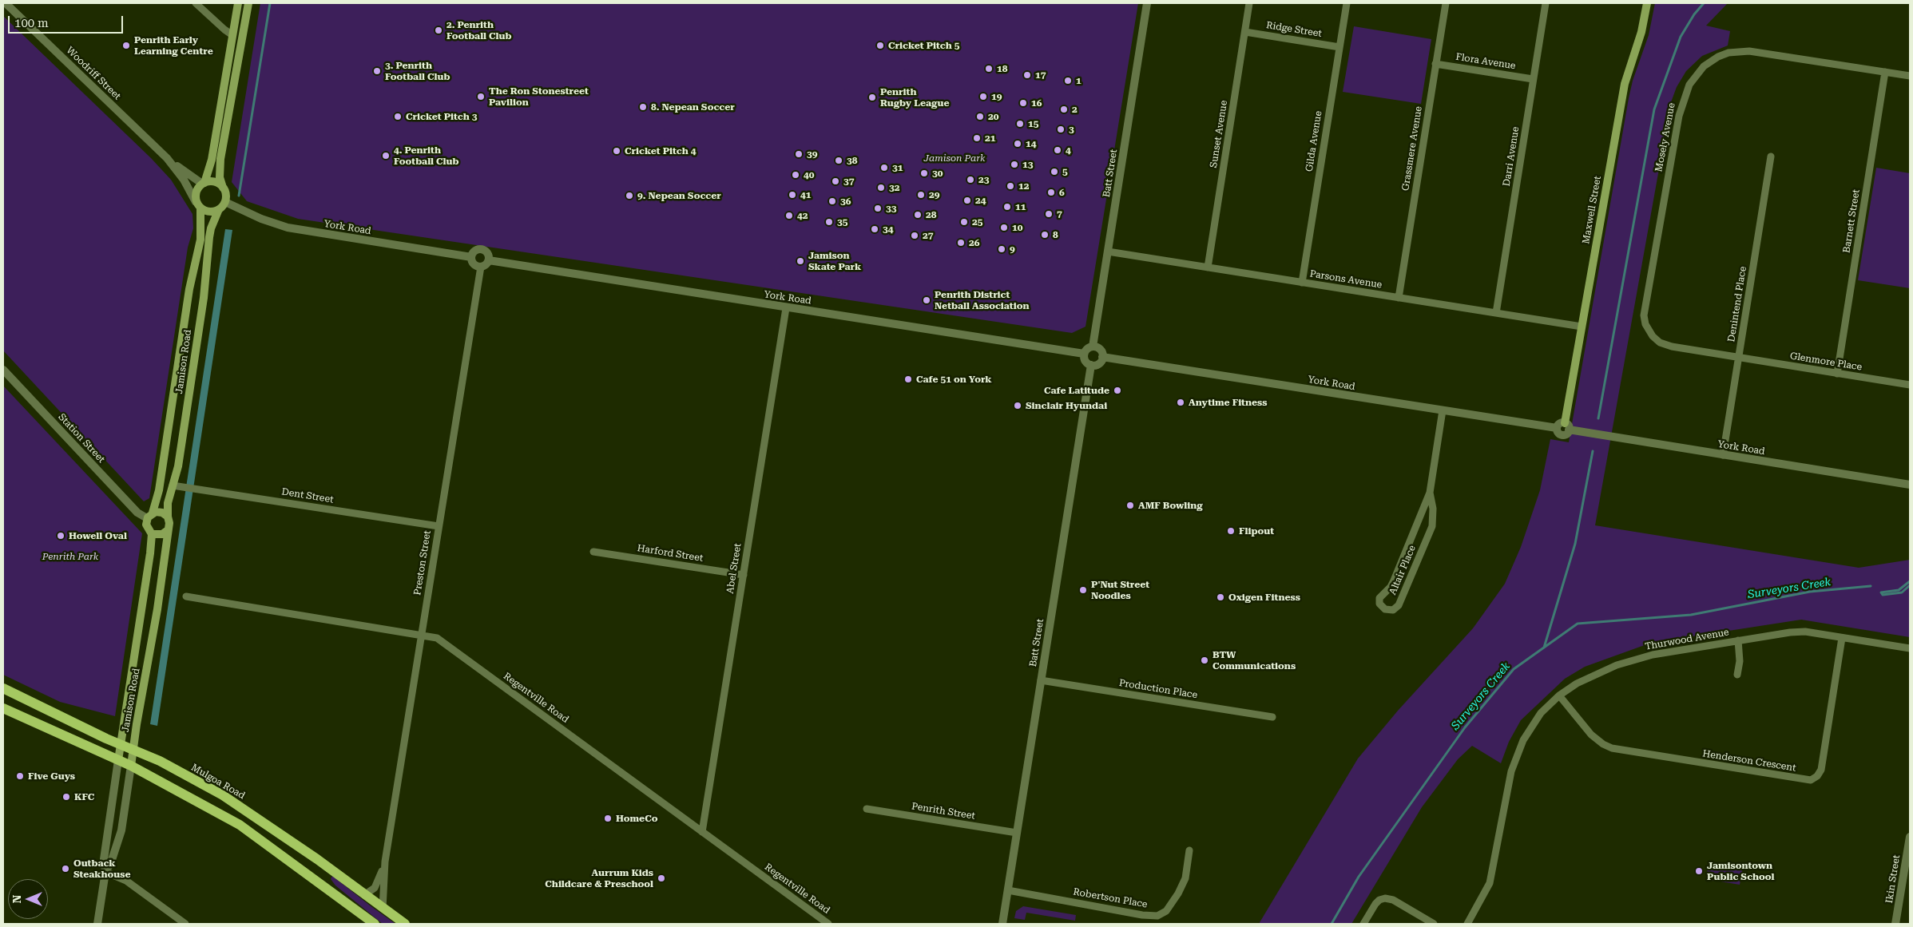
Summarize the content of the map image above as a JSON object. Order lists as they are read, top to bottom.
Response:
{
  "streets": {
    "main road": ["Maxwell Street", "Jamison Road", "Mulgoa Road"],
    "street": [
      "Ridge Street",
      "Flora Avenue",
      "Woodriff Street",
      "Sunset Avenue",
      "Mosely Avenue",
      "Gilda Avenue",
      "Grassmere Avenue",
      "Darri Avenue",
      "Batt Street",
      "Barnett Street",
      "York Road",
      "Parsons Avenue",
      "Denintend Place",
      "Glenmore Place",
      "Station Street",
      "Dent Street",
      "Harford Street",
      "Preston Street",
      "Abel Street",
      "Altair Place",
      "Thurwood Avenue",
      "Production Place",
      "Regentville Road",
      "Henderson Crescent",
      "Penrith Street",
      "Ikin Street",
      "Robertson Place"
    ]
  },
  "crossings": [
    ["Ridge Street", "Sunset Avenue"],
    ["Ridge Street", "Gilda Avenue"],
    ["Flora Avenue", "Grassmere Avenue"],
    ["Flora Avenue", "Darri Avenue"],
    ["Woodriff Street", "York Road"],
    ["Woodriff Street", "Jamison Road"],
    ["Sunset Avenue", "Parsons Avenue"],
    ["Mosely Avenue", "Barnett Street"],
    ["Mosely Avenue", "Denintend Place"],
    ["Mosely Avenue", "Glenmore Place"],
    ["Gilda Avenue", "Parsons Avenue"],
    ["Grassmere Avenue", "Parsons Avenue"],
    ["Darri Avenue", "Parsons Avenue"],
    ["Batt Street", "York Road"],
    ["Batt Street", "Parsons Avenue"],
    ["Batt Street", "Production Place"],
    ["Batt Street", "Penrith Street"],
    ["Batt Street", "Robertson Place"],
    ["Maxwell Street", "York Road"],
    ["Maxwell Street", "Parsons Avenue"],
    ["Barnett Street", "Glenmore Place"],
    ["York Road", "Denintend Place"],
    ["York Road", "Jamison Road"],
    ["York Road", "Preston Street"],
    ["York Road", "Abel Street"],
    ["York Road", "Altair Place"],
    ["Denintend Place", "Glenmore Place"],
    ["Jamison Road", "Station Street"],
    ["Jamison Road", "Dent Street"],
    ["Jamison Road", "Mulgoa Road"],
    ["Dent Street", "Preston Street"],
    ["Harford Street", "Abel Street"],
    ["Preston Street", "Regentville Road"],
    ["Preston Street", "Mulgoa Road"],
    ["Abel Street", "Regentville Road"],
    ["Thurwood Avenue", "Henderson Crescent"]
  ],
  "water": ["Surveyors Creek"],
  "parks": ["Jamison Park", "Penrith Park"],
  "places": [
    "2. Penrith Football Club",
    "Penrith Early Learning Centre",
    "Cricket Pitch 5",
    "18",
    "3. Penrith Football Club",
    "17",
    "1",
    "The Ron Stonestreet Pavilion",
    "19",
    "Penrith Rugby League",
    "16",
    "8. Nepean Soccer",
    "2",
    "Cricket Pitch 3",
    "20",
    "15",
    "3",
    "21",
    "14",
    "4",
    "Cricket Pitch 4",
    "39",
    "4. Penrith Football Club",
    "38",
    "13",
    "31",
    "5",
    "30",
    "40",
    "23",
    "37",
    "12",
    "32",
    "6",
    "41",
    "29",
    "9. Nepean Soccer",
    "24",
    "36",
    "11",
    "33",
    "7",
    "28",
    "42",
    "35",
    "25",
    "10",
    "34",
    "8",
    "27",
    "26",
    "9",
    "Jamison Skate Park",
    "Penrith District Netball Association",
    "Cafe 51 on York",
    "Cafe Latitude",
    "Anytime Fitness",
    "Sinclair Hyundai",
    "AMF Bowling",
    "Flipout",
    "Howell Oval",
    "P'Nut Street Noodles",
    "Oxigen Fitness",
    "BTW Communications",
    "Five Guys",
    "KFC",
    "HomeCo",
    "Outback Steakhouse",
    "Jamisontown Public School",
    "Aurrum Kids Childcare & Preschool"
  ],
  "scale_bar": "100 m",
  "north": "left"
}
